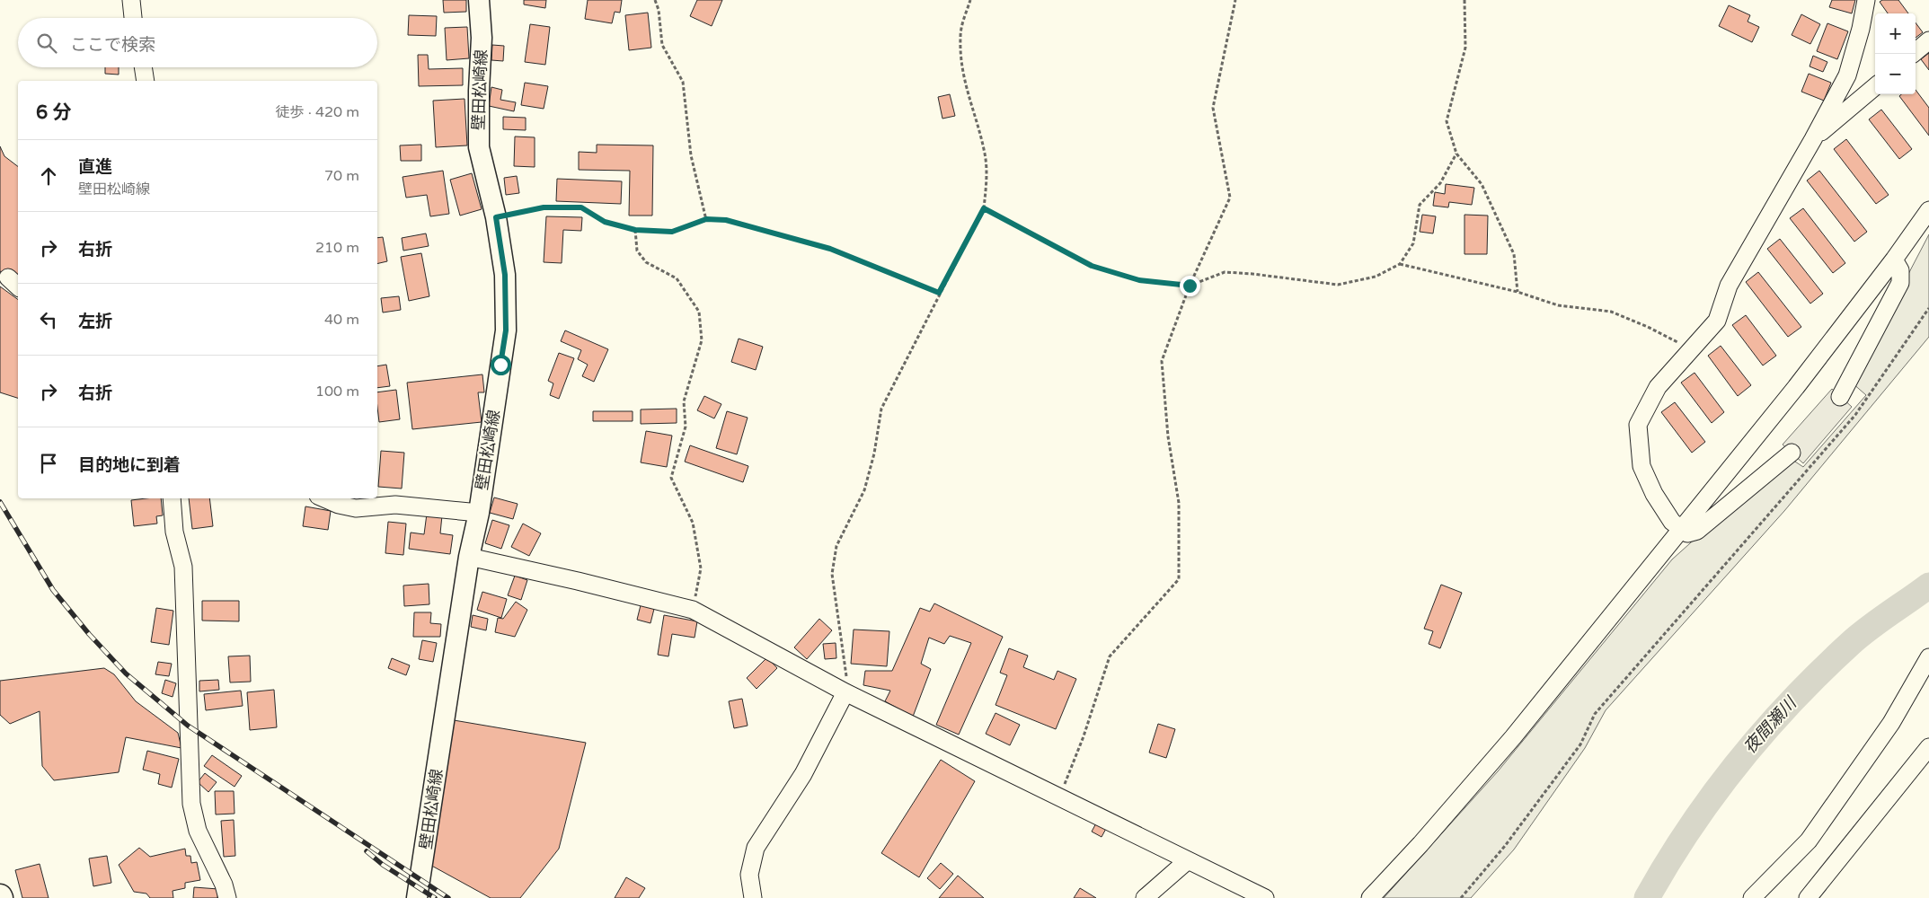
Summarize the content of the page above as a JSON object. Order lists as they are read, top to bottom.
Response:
{
  "streets": {
    "main road": ["壁田松崎線"]
  },
  "water": ["夜間瀬川"],
  "page": {
    "map_buttons": ["+", "−"],
    "search": "ここで検索",
    "heading": ["6 分", "徒歩 · 420 m"],
    "list": [
      ["直進", "壁田松崎線", "70 m"],
      ["右折", "210 m"],
      ["左折", "40 m"],
      ["右折", "100 m"],
      "目的地に到着"
    ]
  }
}
